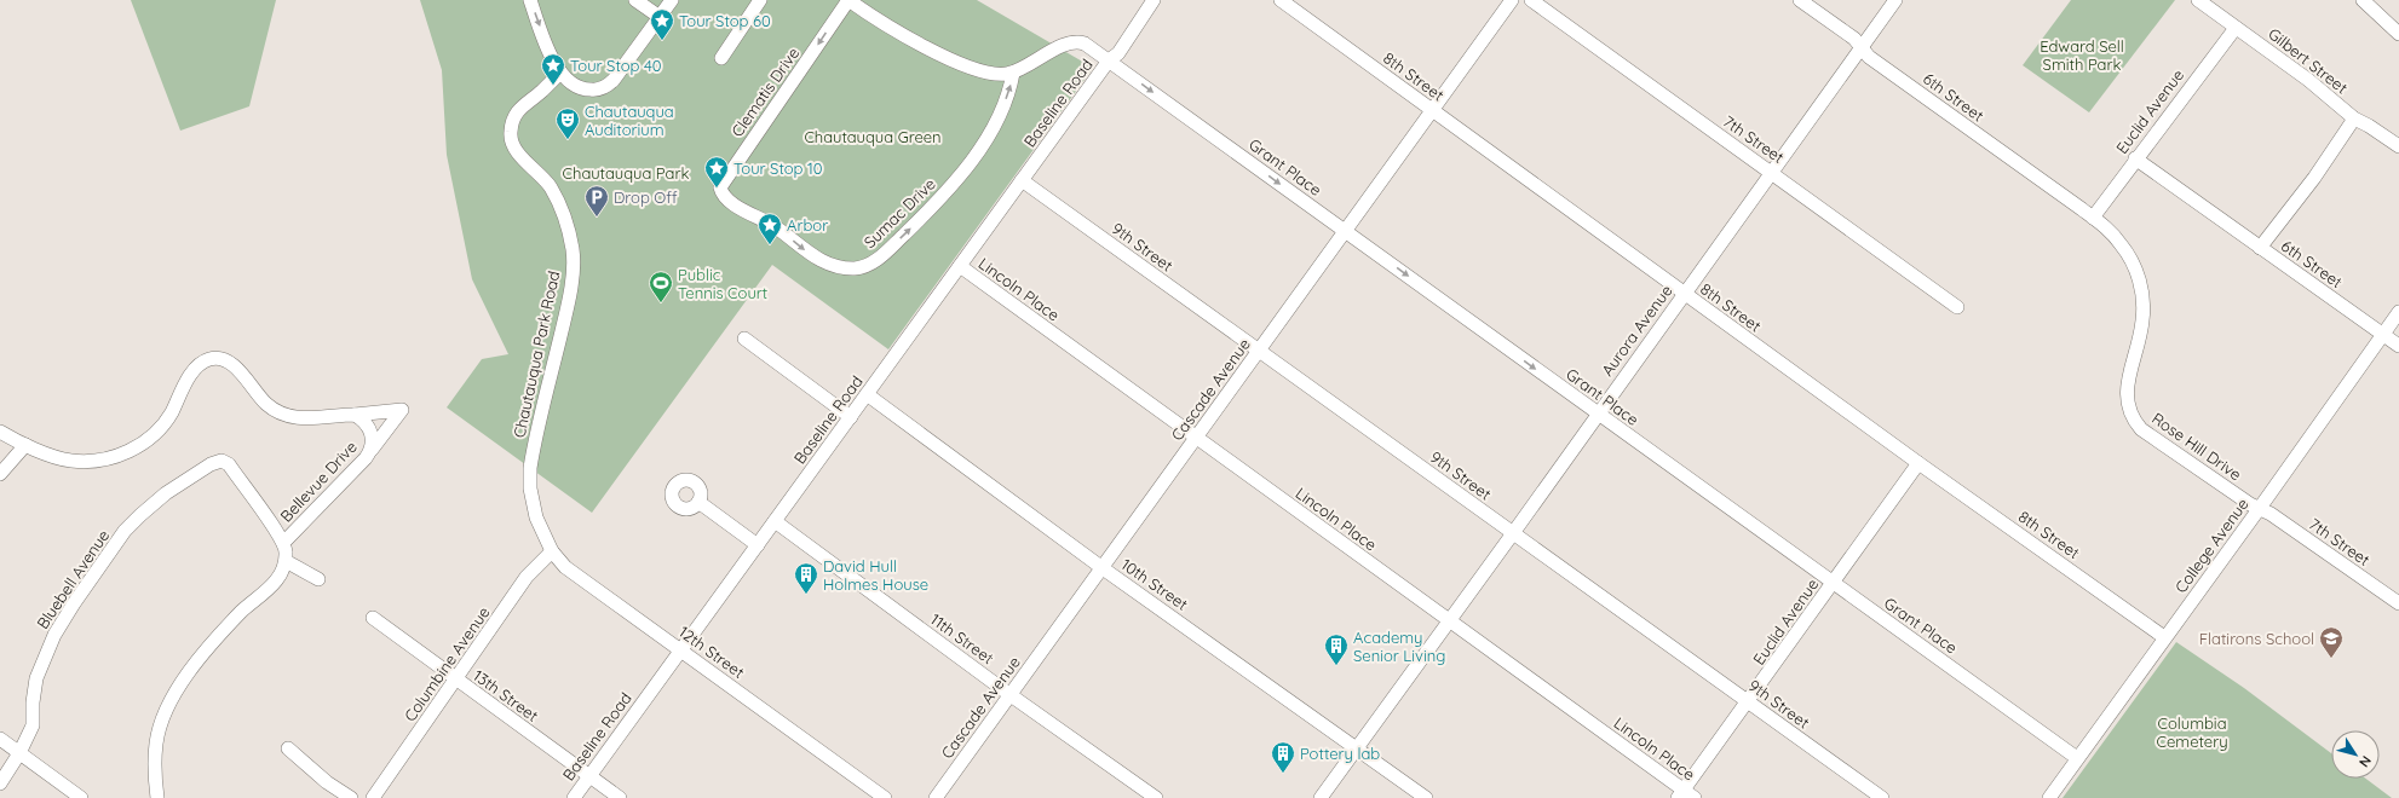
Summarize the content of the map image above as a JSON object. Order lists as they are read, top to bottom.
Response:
{
  "streets": {
    "street": [
      "Gilbert Street",
      "8th Street",
      "Clematis Drive",
      "6th Street",
      "Baseline Road",
      "Euclid Avenue",
      "7th Street",
      "Grant Place",
      "Sumac Drive",
      "9th Street",
      "Lincoln Place",
      "Aurora Avenue",
      "Chautauqua Park Road",
      "Cascade Avenue",
      "Rose Hill Drive",
      "Bellevue Drive",
      "College Avenue",
      "Bluebell Avenue",
      "10th Street",
      "11th Street",
      "12th Street",
      "Columbine Avenue",
      "13th Street"
    ]
  },
  "crossings": [
    ["Gilbert Street", "Euclid Avenue"],
    ["8th Street", "Euclid Avenue"],
    ["8th Street", "Aurora Avenue"],
    ["8th Street", "Cascade Avenue"],
    ["8th Street", "College Avenue"],
    ["Clematis Drive", "Sumac Drive"],
    ["6th Street", "Euclid Avenue"],
    ["6th Street", "Aurora Avenue"],
    ["6th Street", "Rose Hill Drive"],
    ["6th Street", "College Avenue"],
    ["Baseline Road", "Grant Place"],
    ["Baseline Road", "9th Street"],
    ["Baseline Road", "Lincoln Place"],
    ["Baseline Road", "10th Street"],
    ["Baseline Road", "11th Street"],
    ["Baseline Road", "12th Street"],
    ["Baseline Road", "13th Street"],
    ["Euclid Avenue", "Grant Place"],
    ["Euclid Avenue", "9th Street"],
    ["Euclid Avenue", "Lincoln Place"],
    ["Euclid Avenue", "Rose Hill Drive"],
    ["7th Street", "Aurora Avenue"],
    ["7th Street", "Rose Hill Drive"],
    ["7th Street", "College Avenue"],
    ["Grant Place", "Sumac Drive"],
    ["Grant Place", "Aurora Avenue"],
    ["Grant Place", "Cascade Avenue"],
    ["Grant Place", "College Avenue"],
    ["9th Street", "Aurora Avenue"],
    ["9th Street", "Cascade Avenue"],
    ["Lincoln Place", "Aurora Avenue"],
    ["Lincoln Place", "Cascade Avenue"],
    ["Aurora Avenue", "10th Street"],
    ["Chautauqua Park Road", "12th Street"],
    ["Cascade Avenue", "10th Street"],
    ["Cascade Avenue", "11th Street"],
    ["Rose Hill Drive", "College Avenue"],
    ["Bellevue Drive", "Bluebell Avenue"],
    ["12th Street", "Columbine Avenue"],
    ["Columbine Avenue", "13th Street"]
  ],
  "one_way": ["Clematis Drive", "Grant Place"],
  "parks": [
    "Edward Sell Smith Park",
    "Chautauqua Green",
    "Chautauqua Park",
    "Columbia Cemetery"
  ],
  "places": {
    "place": [
      "Tour Stop 60",
      "Tour Stop 40",
      "Tour Stop 10",
      "Arbor"
    ],
    "theatre": ["Chautauqua Auditorium"],
    "parking": ["Drop Off"],
    "sports": ["Public Tennis Court"],
    "building": ["David Hull Holmes House", "Academy Senior Living", "Pottery lab"],
    "school or university": ["Flatirons School"]
  },
  "north": "bottom right"
}
